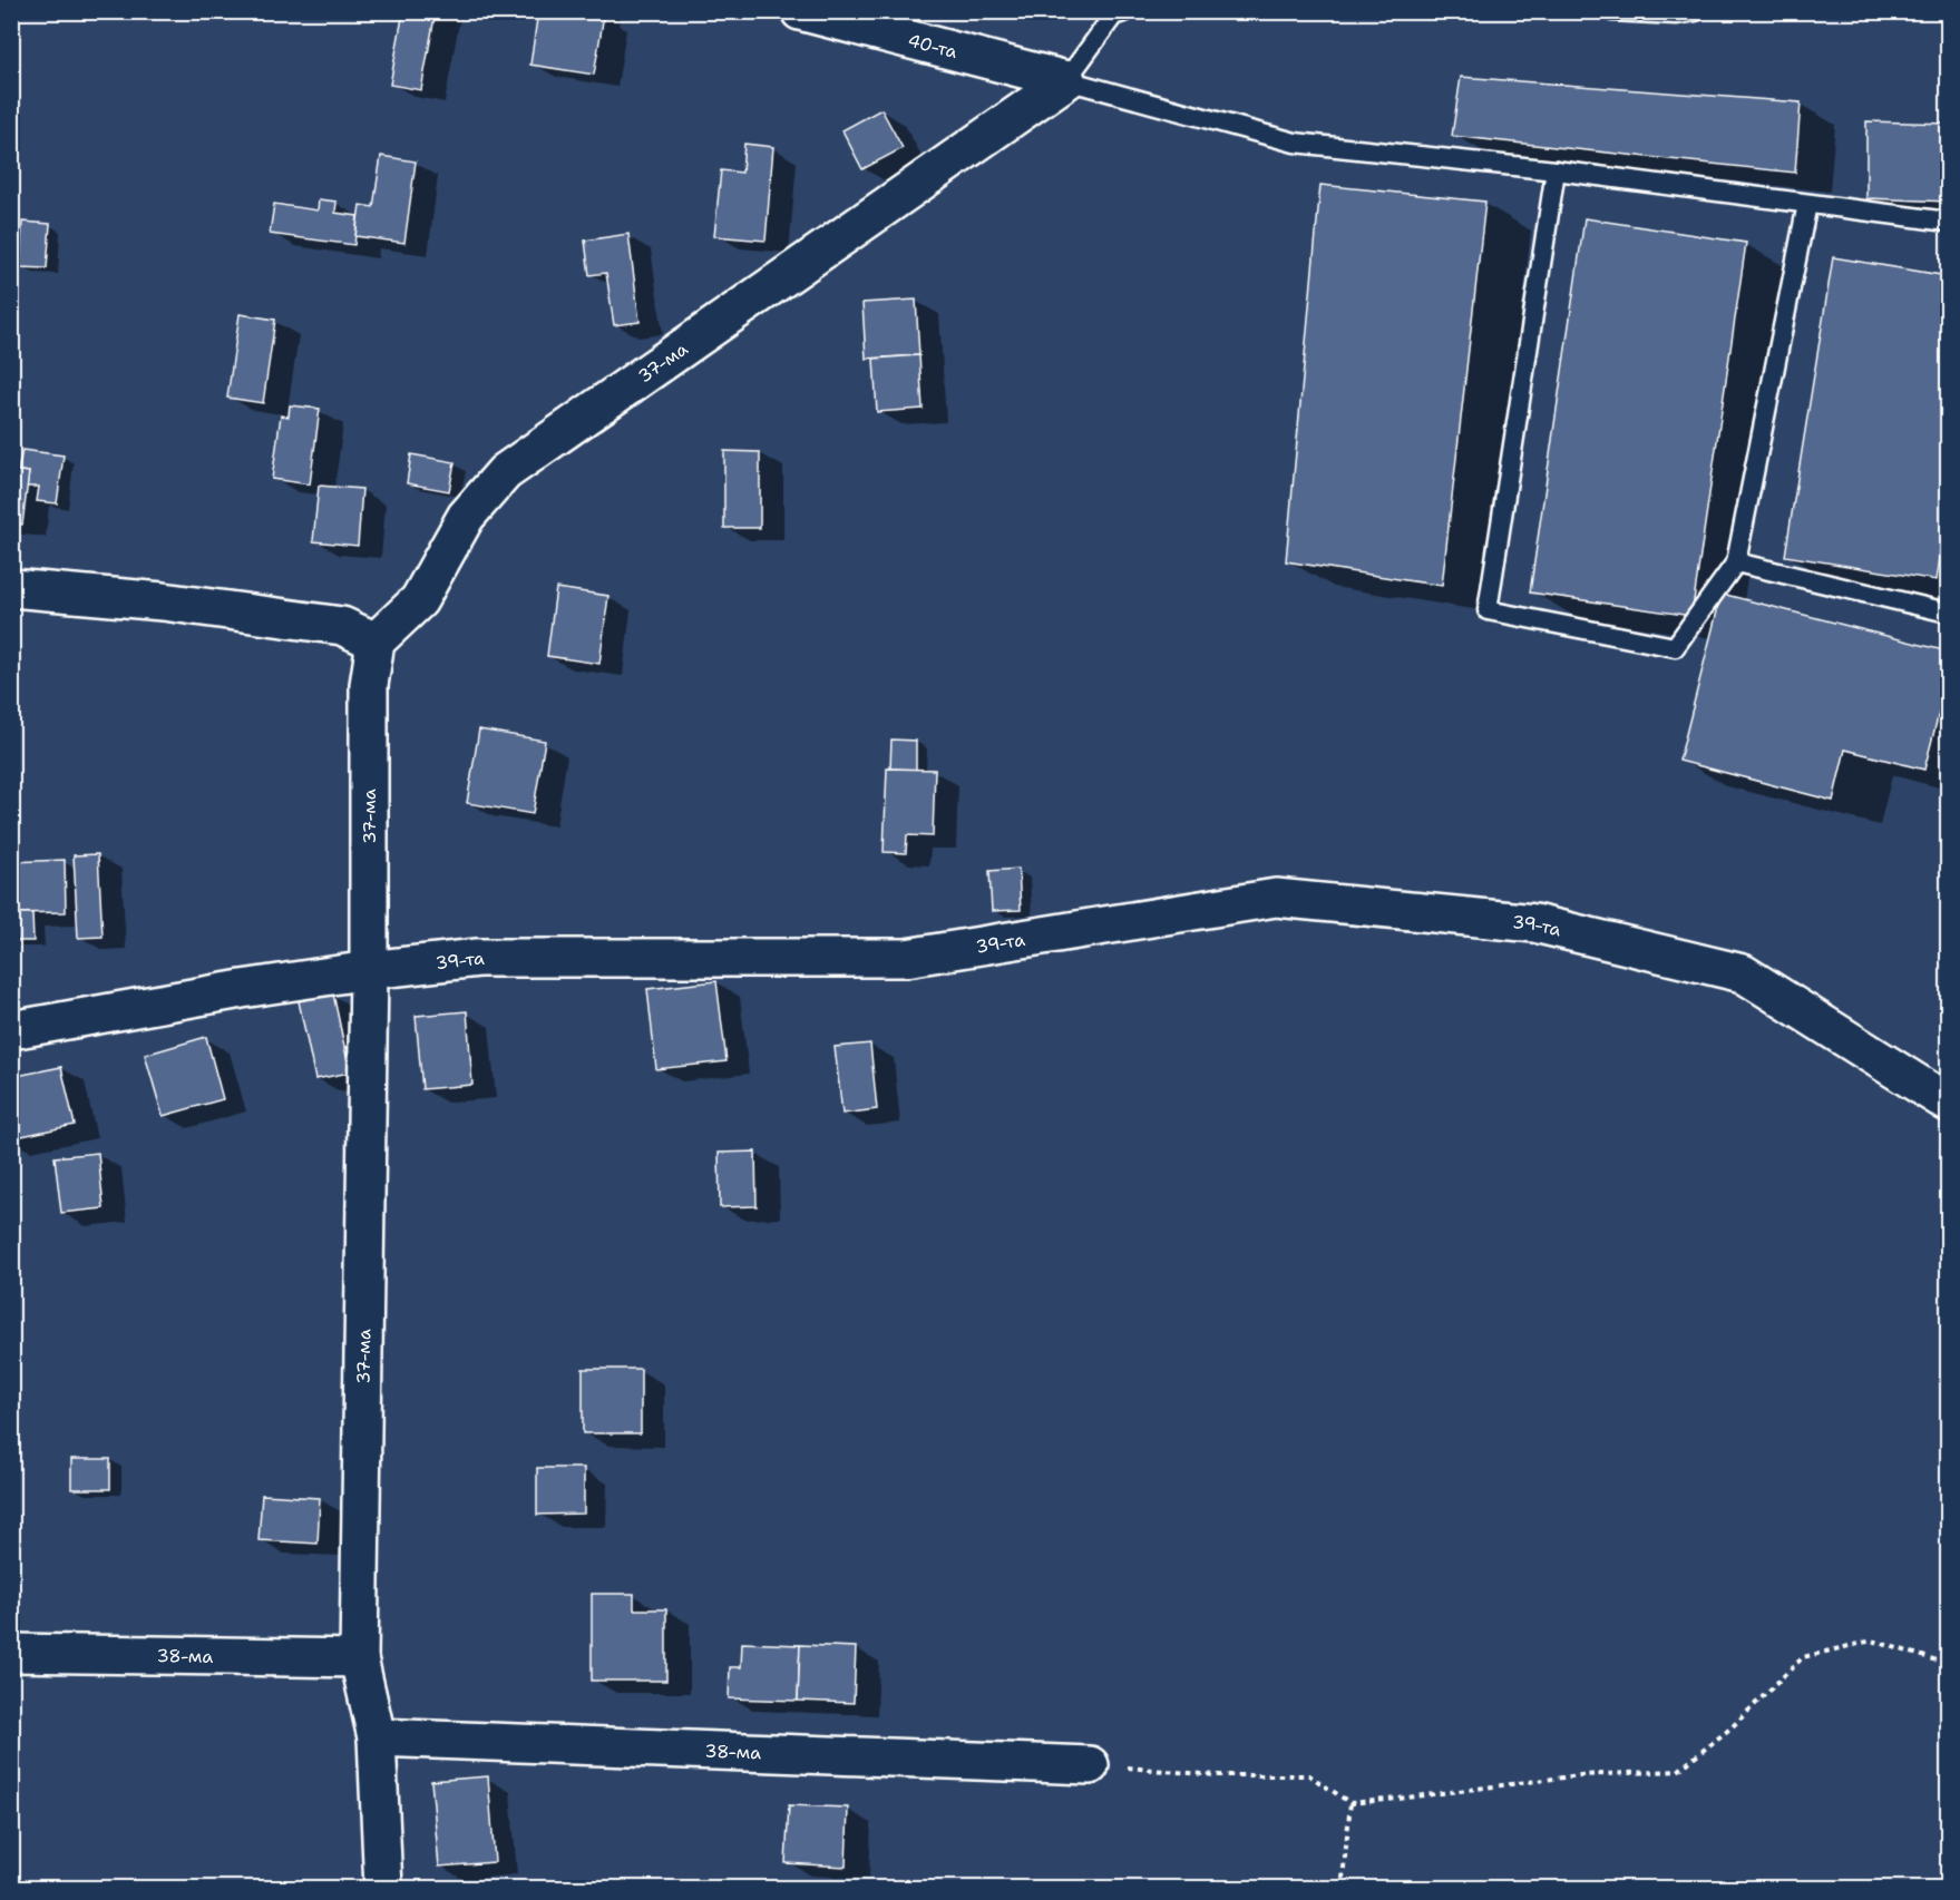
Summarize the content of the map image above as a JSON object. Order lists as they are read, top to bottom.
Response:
{
  "streets": {
    "street": [
      "40-та",
      "37-ма",
      "39-та",
      "38-ма"
    ]
  },
  "crossings": [
    ["40-та", "37-ма"],
    ["37-ма", "39-та"],
    ["37-ма", "38-ма"]
  ]
}
